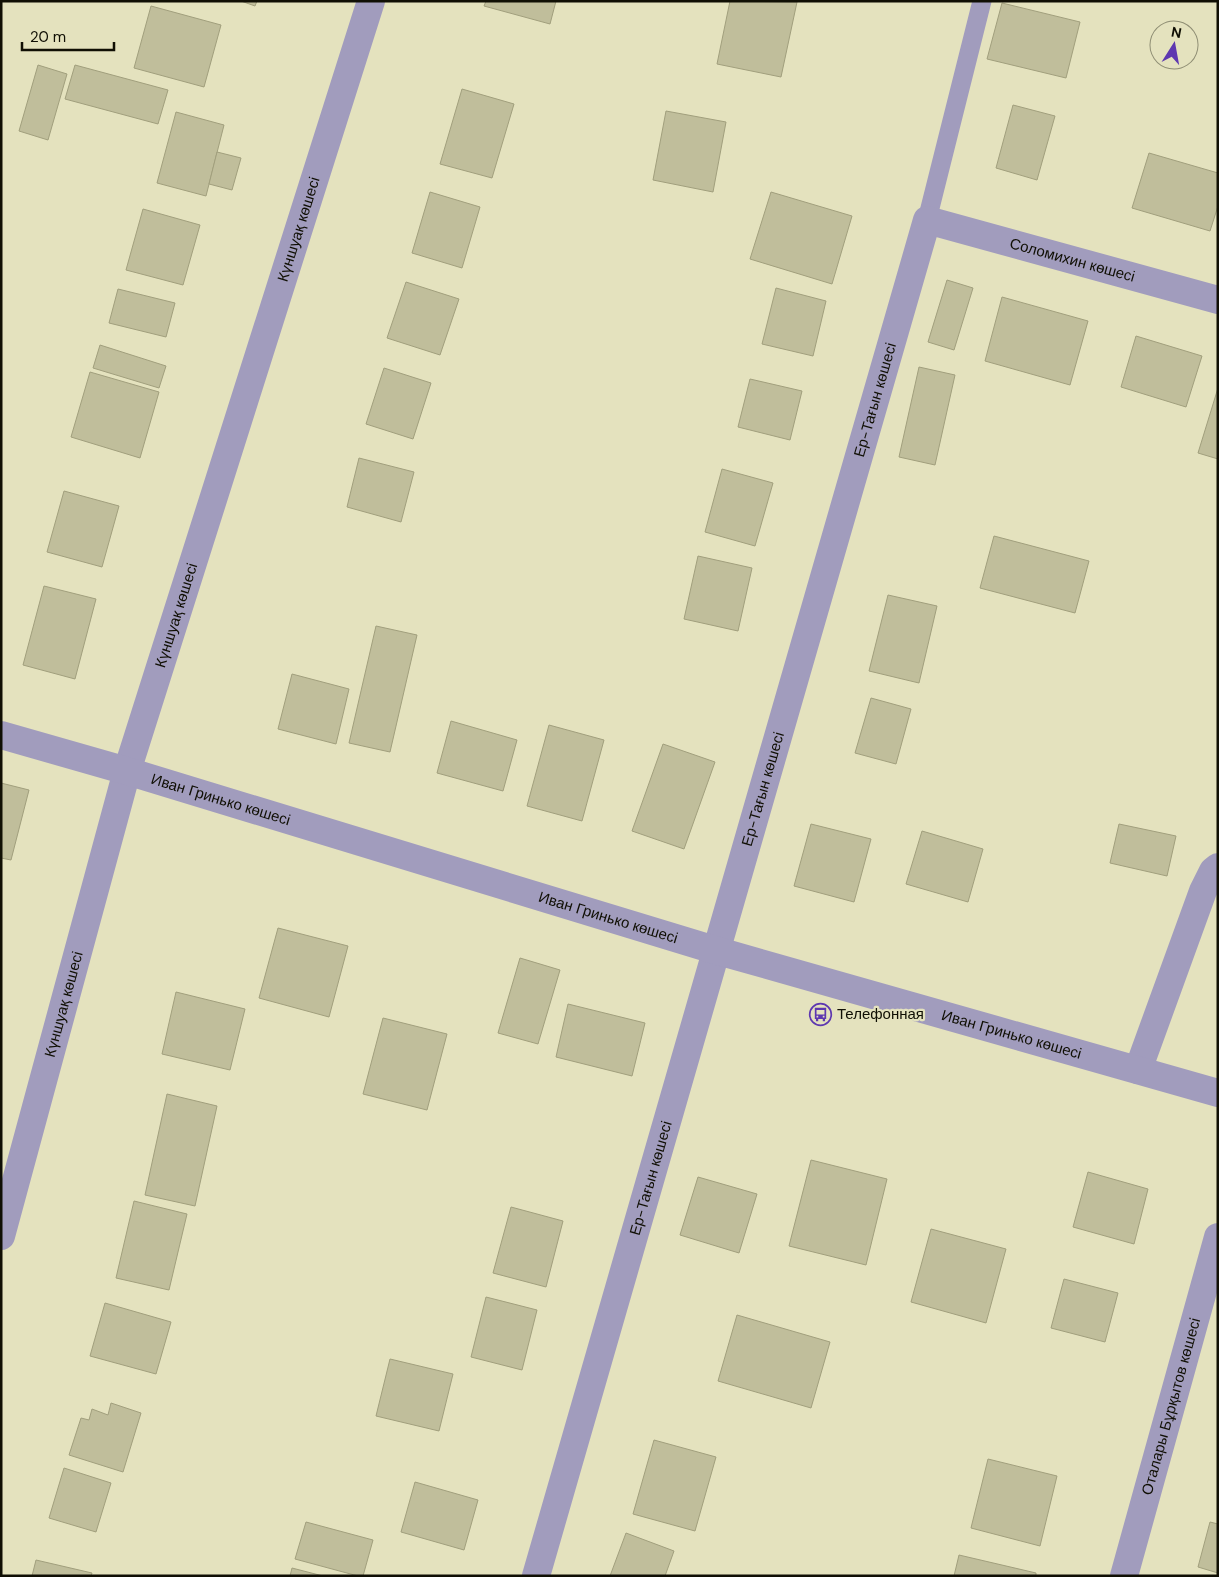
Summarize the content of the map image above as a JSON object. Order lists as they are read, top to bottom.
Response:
{
  "streets": {
    "street": [
      "Күншуақ көшесі",
      "Соломихин көшесі",
      "Ер-Тағын көшесі",
      "Иван Гринько көшесі",
      "Оталары Бұрқытов көшесі"
    ]
  },
  "crossings": [
    ["Күншуақ көшесі", "Иван Гринько көшесі"],
    ["Соломихин көшесі", "Ер-Тағын көшесі"],
    ["Ер-Тағын көшесі", "Иван Гринько көшесі"]
  ],
  "places": {
    "bus stop": ["Телефонная"]
  },
  "scale_bar": "20 m",
  "north": "top"
}
